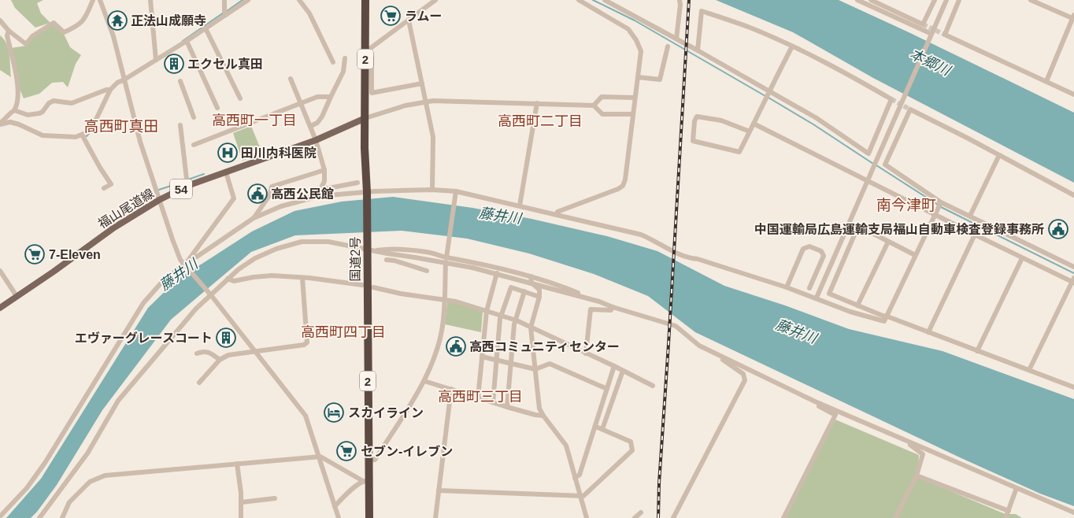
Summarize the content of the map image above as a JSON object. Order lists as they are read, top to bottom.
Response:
{
  "streets": {
    "highway": ["2", "国道2号"],
    "main road": ["54", "福山尾道線"]
  },
  "crossings": [
    ["福山尾道線", "国道2号"]
  ],
  "districts": [
    "高西町一丁目",
    "高西町二丁目",
    "高西町真田",
    "南今津町",
    "高西町四丁目",
    "高西町三丁目"
  ],
  "water": ["本郷川", "藤井川"],
  "places": {
    "supermarket": ["ラムー", "7-Eleven", "セブン-イレブン"],
    "temple": ["正法山成願寺"],
    "building": ["エクセル真田", "エヴァーグレースコート"],
    "hospital": ["田川内科医院"],
    "public building": ["高西公民館", "中国運輸局広島運輸支局福山自動車検査登録事務所", "高西コミュニティセンター"],
    "hotel": ["スカイライン"]
  }
}
